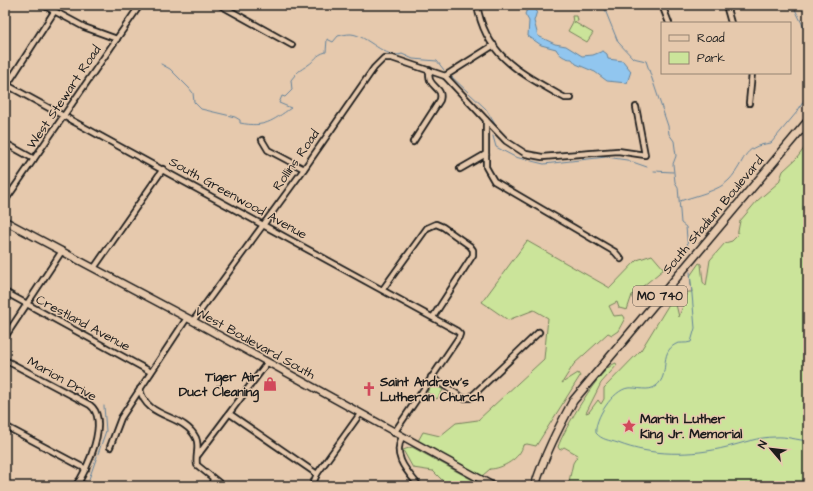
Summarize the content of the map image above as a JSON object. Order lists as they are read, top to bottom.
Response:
{
  "streets": {
    "main road": ["South Stadium Boulevard", "MO 740", "West Boulevard South"],
    "street": [
      "West Stewart Road",
      "Rollins Road",
      "South Greenwood Avenue",
      "Crestland Avenue",
      "Marion Drive"
    ]
  },
  "crossings": [
    ["West Stewart Road", "South Greenwood Avenue"],
    ["Rollins Road", "South Greenwood Avenue"],
    ["Rollins Road", "Crestland Avenue"],
    ["Rollins Road", "West Boulevard South"]
  ],
  "places": {
    "shop": ["Tiger Air Duct Cleaning"],
    "church": ["Saint Andrew's Lutheran Church"],
    "place": ["Martin Luther King Jr. Memorial"]
  },
  "legend": ["Road", "Park"],
  "north": "top left"
}
